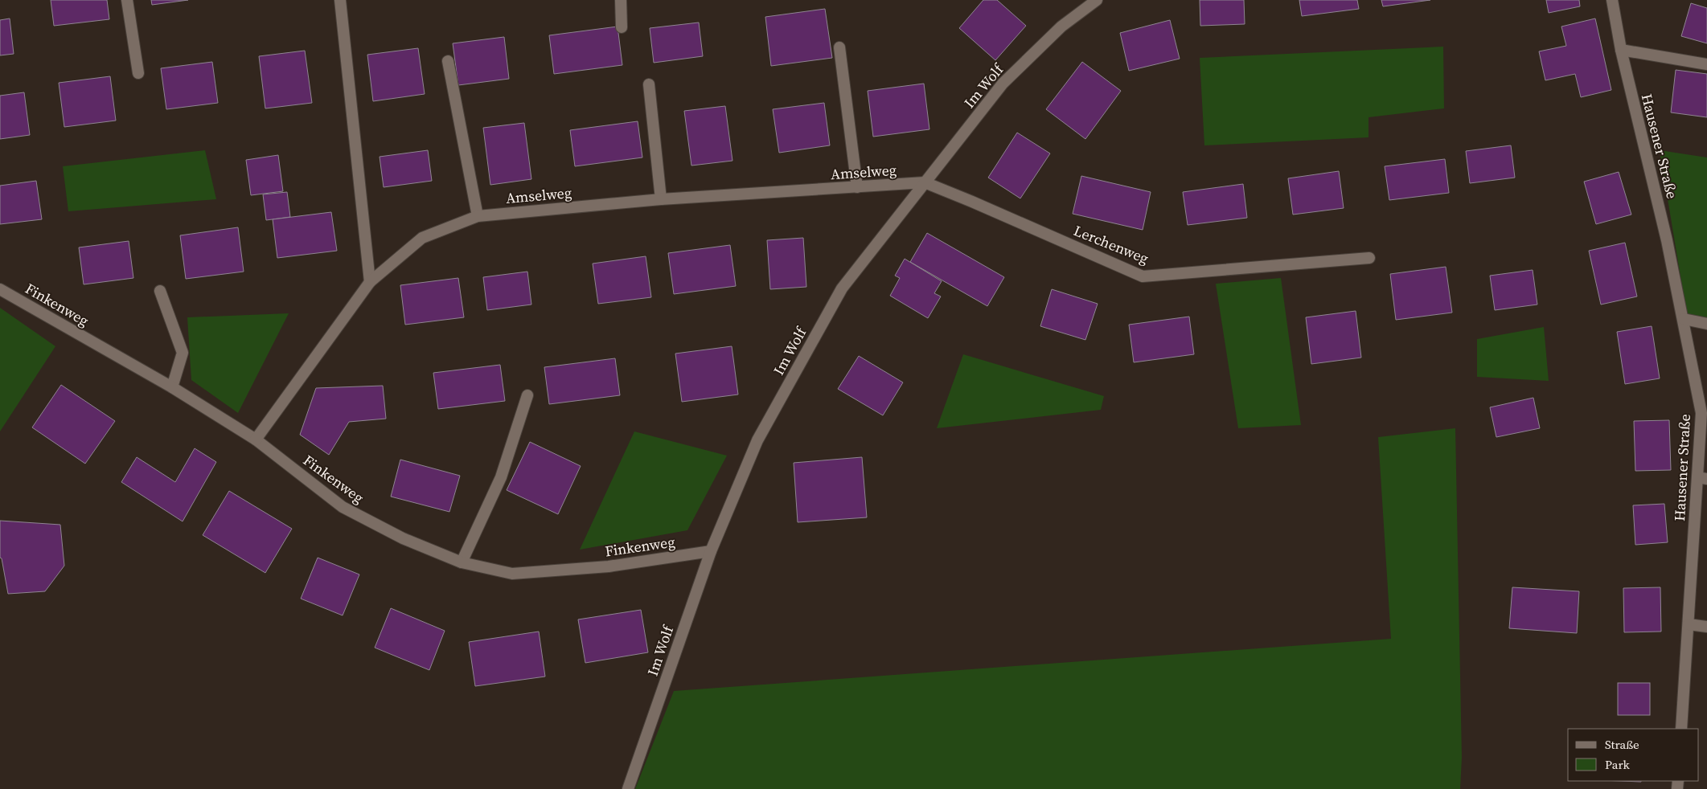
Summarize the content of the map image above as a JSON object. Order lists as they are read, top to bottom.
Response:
{
  "streets": {
    "street": [
      "Im Wolf",
      "Hausener Straße",
      "Amselweg",
      "Lerchenweg",
      "Finkenweg"
    ]
  },
  "crossings": [
    ["Im Wolf", "Amselweg"],
    ["Im Wolf", "Lerchenweg"],
    ["Im Wolf", "Finkenweg"],
    ["Amselweg", "Lerchenweg"],
    ["Amselweg", "Finkenweg"]
  ],
  "legend": ["Straße", "Park"]
}
